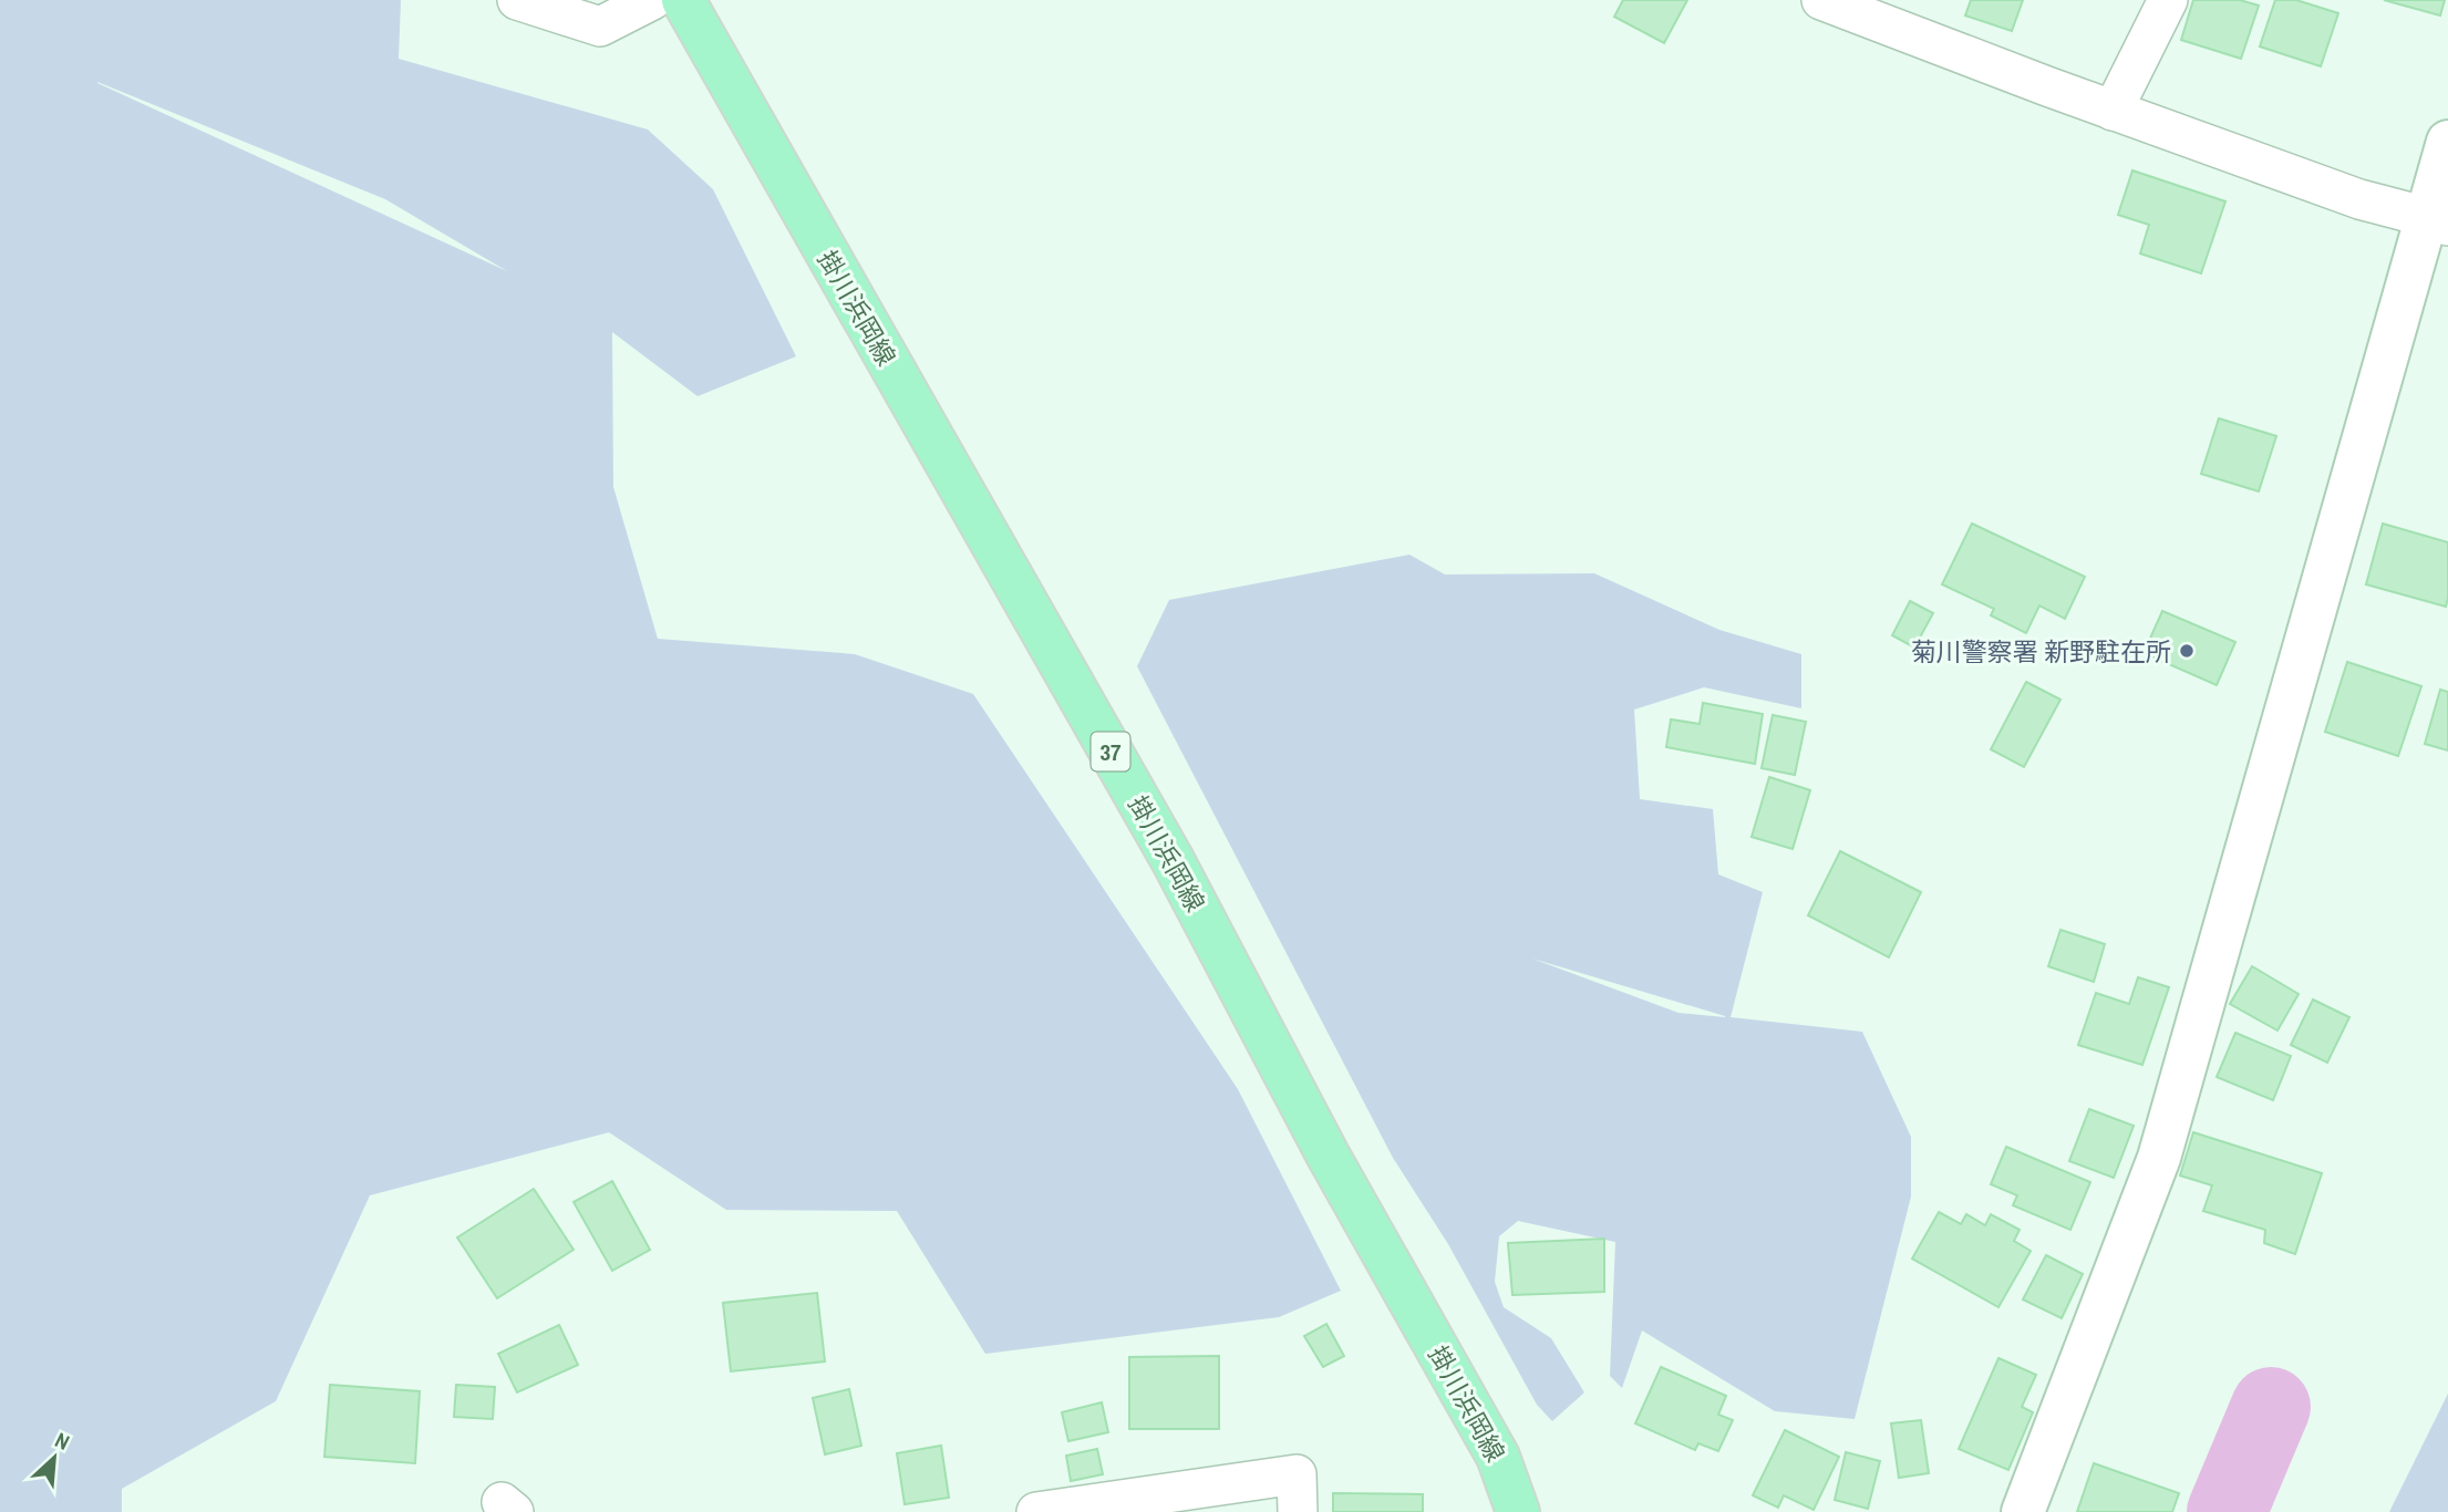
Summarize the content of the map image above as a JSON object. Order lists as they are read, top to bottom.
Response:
{
  "streets": {
    "main road": ["掛川浜岡線", "37"]
  },
  "places": ["菊川警察署 新野駐在所"],
  "north": "top right"
}
